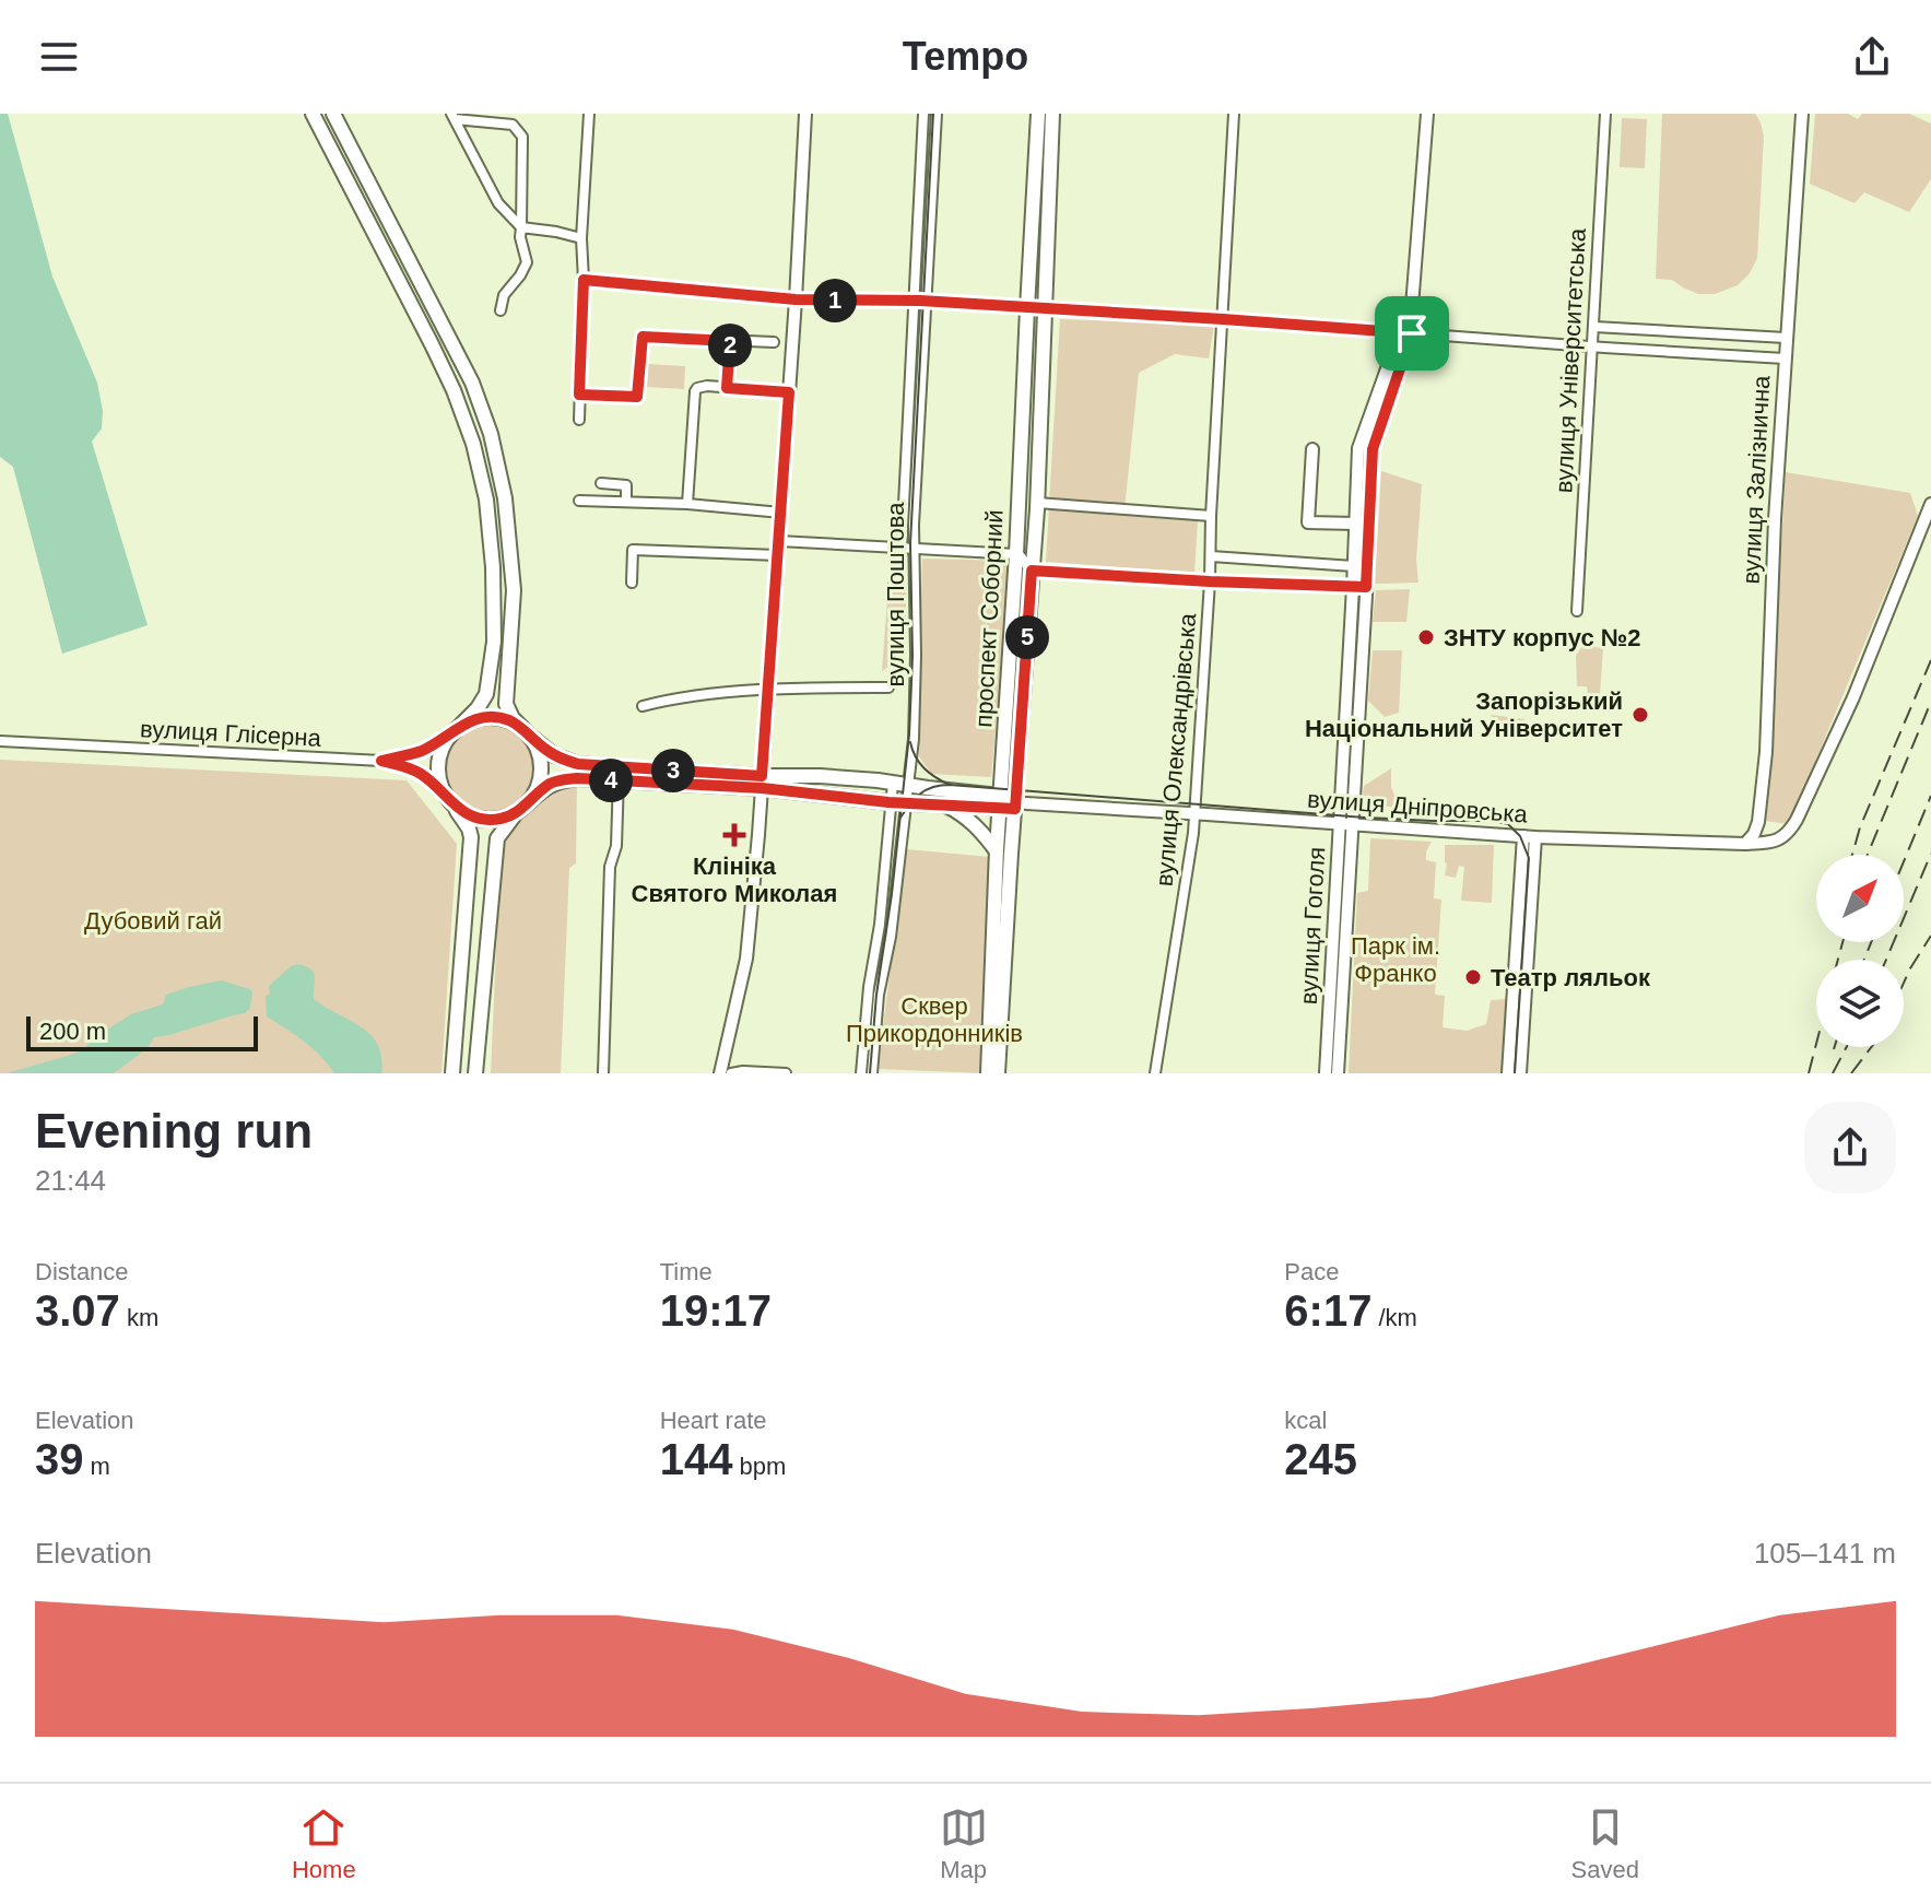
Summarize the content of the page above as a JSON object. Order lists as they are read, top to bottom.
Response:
{
  "streets": {
    "main road": ["проспект Соборний", "вулиця Дніпровська"],
    "street": [
      "вулиця Університетська",
      "вулиця Залізнична",
      "вулиця Поштова",
      "вулиця Глісерна",
      "вулиця Олександрівська",
      "вулиця Гоголя"
    ]
  },
  "crossings": [
    ["вулиця Залізнична", "вулиця Дніпровська"],
    ["вулиця Поштова", "вулиця Дніпровська"],
    ["проспект Соборний", "вулиця Дніпровська"],
    ["вулиця Глісерна", "вулиця Дніпровська"],
    ["вулиця Олександрівська", "вулиця Дніпровська"],
    ["вулиця Дніпровська", "вулиця Гоголя"]
  ],
  "parks": ["Дубовий гай", "Парк ім. Франко", "Сквер Прикордонників"],
  "places": {
    "other": ["ЗНТУ корпус №2", "Запорізький Національний Університет", "Театр ляльок"],
    "health": ["Клініка Святого Миколая"]
  },
  "scale_bar": "200 m",
  "north": "top right",
  "page": {
    "header": "Tempo",
    "pins": [
      "1",
      "2",
      "5",
      "3",
      "4"
    ],
    "scale": "200 m",
    "heading": ["Evening run", "21:44"],
    "stats": [
      ["Distance", "3.07 km"],
      ["Time", "19:17"],
      ["Pace", "6:17 /km"],
      ["Elevation", "39 m"],
      ["Heart rate", "144 bpm"],
      ["kcal", "245"]
    ],
    "chart": ["Elevation", "105–141 m"],
    "tabs": ["Home", "Map", "Saved"]
  }
}
